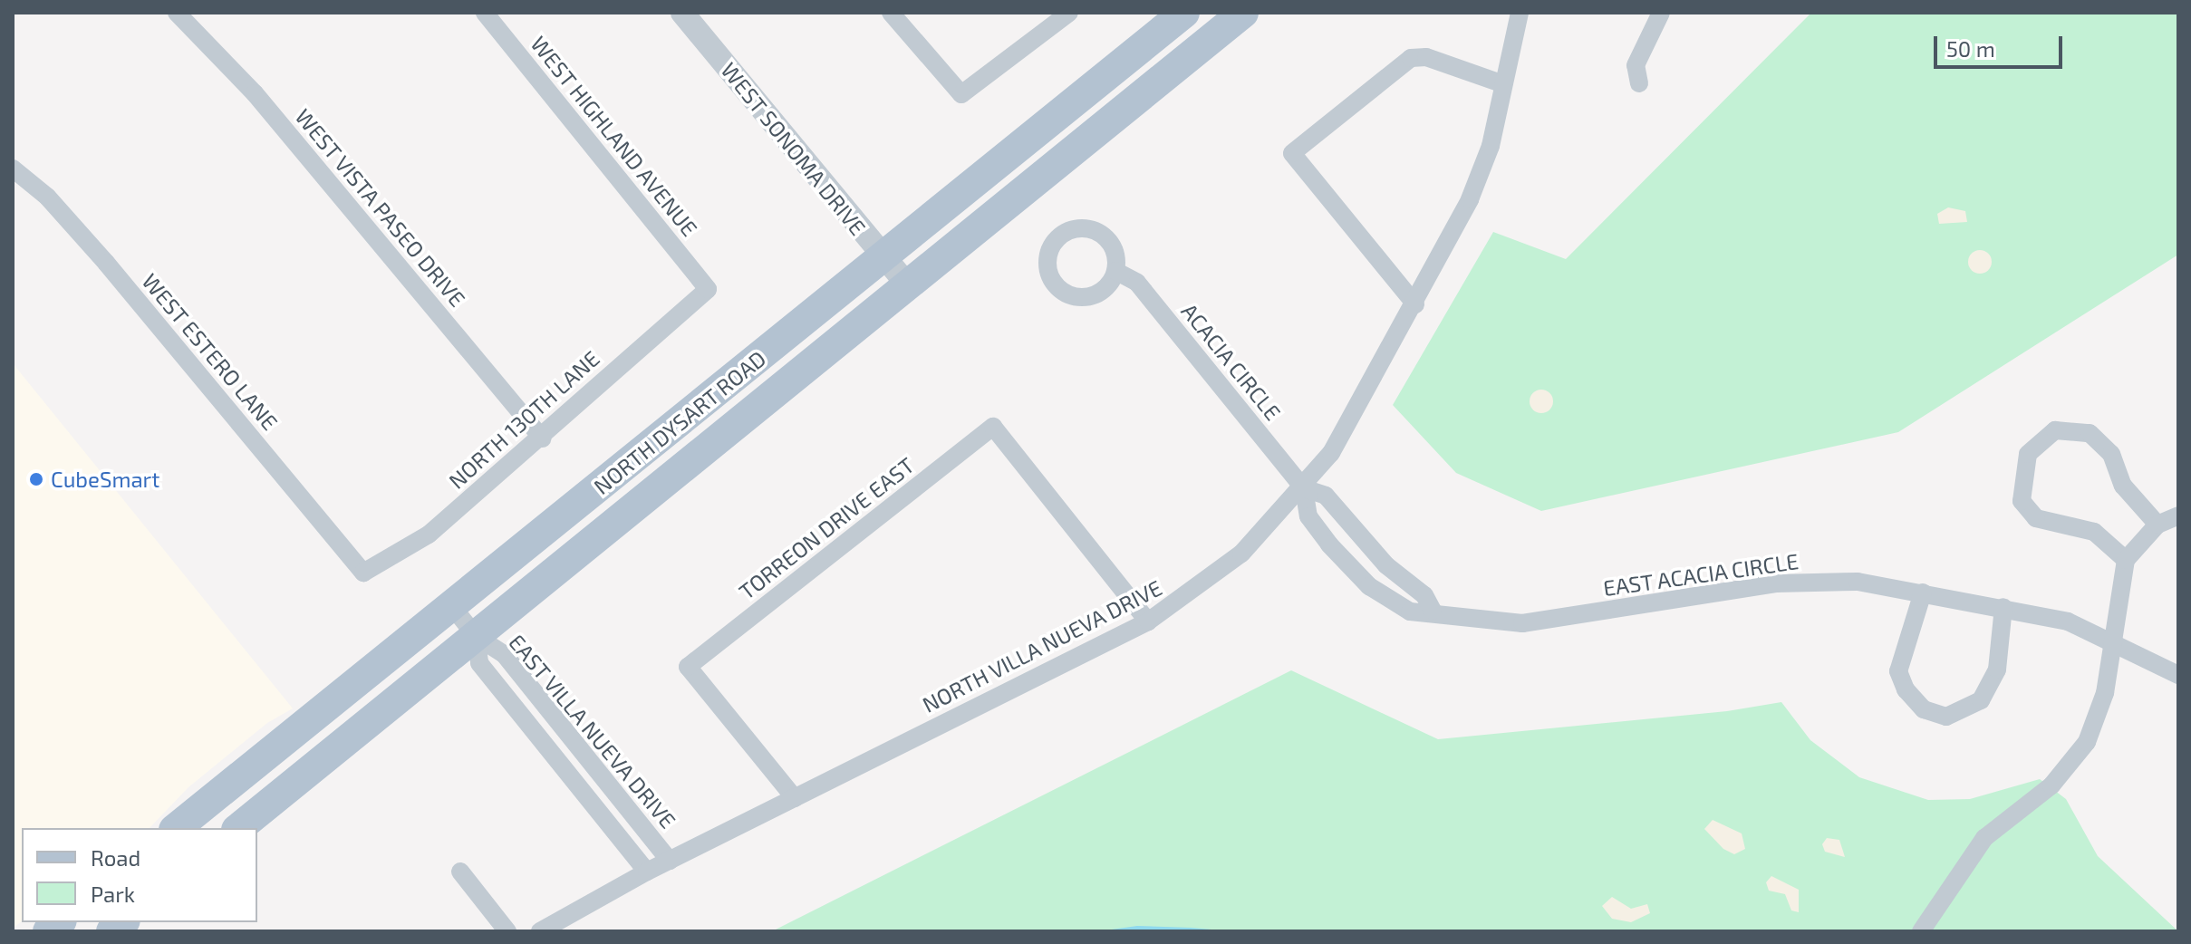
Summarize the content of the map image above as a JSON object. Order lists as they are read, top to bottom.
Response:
{
  "streets": {
    "main road": ["NORTH DYSART ROAD"],
    "street": [
      "WEST HIGHLAND AVENUE",
      "WEST SONOMA DRIVE",
      "WEST VISTA PASEO DRIVE",
      "WEST ESTERO LANE",
      "ACACIA CIRCLE",
      "NORTH 130TH LANE",
      "TORREON DRIVE EAST",
      "EAST ACACIA CIRCLE",
      "NORTH VILLA NUEVA DRIVE",
      "EAST VILLA NUEVA DRIVE"
    ]
  },
  "crossings": [
    ["WEST HIGHLAND AVENUE", "NORTH 130TH LANE"],
    ["WEST SONOMA DRIVE", "NORTH DYSART ROAD"],
    ["WEST VISTA PASEO DRIVE", "NORTH 130TH LANE"],
    ["WEST ESTERO LANE", "NORTH 130TH LANE"],
    ["ACACIA CIRCLE", "EAST ACACIA CIRCLE"],
    ["ACACIA CIRCLE", "NORTH VILLA NUEVA DRIVE"],
    ["NORTH DYSART ROAD", "EAST VILLA NUEVA DRIVE"],
    ["TORREON DRIVE EAST", "NORTH VILLA NUEVA DRIVE"],
    ["EAST ACACIA CIRCLE", "NORTH VILLA NUEVA DRIVE"],
    ["NORTH VILLA NUEVA DRIVE", "EAST VILLA NUEVA DRIVE"]
  ],
  "places": ["CubeSmart"],
  "legend": ["Road", "Park"],
  "scale_bar": "50 m"
}
